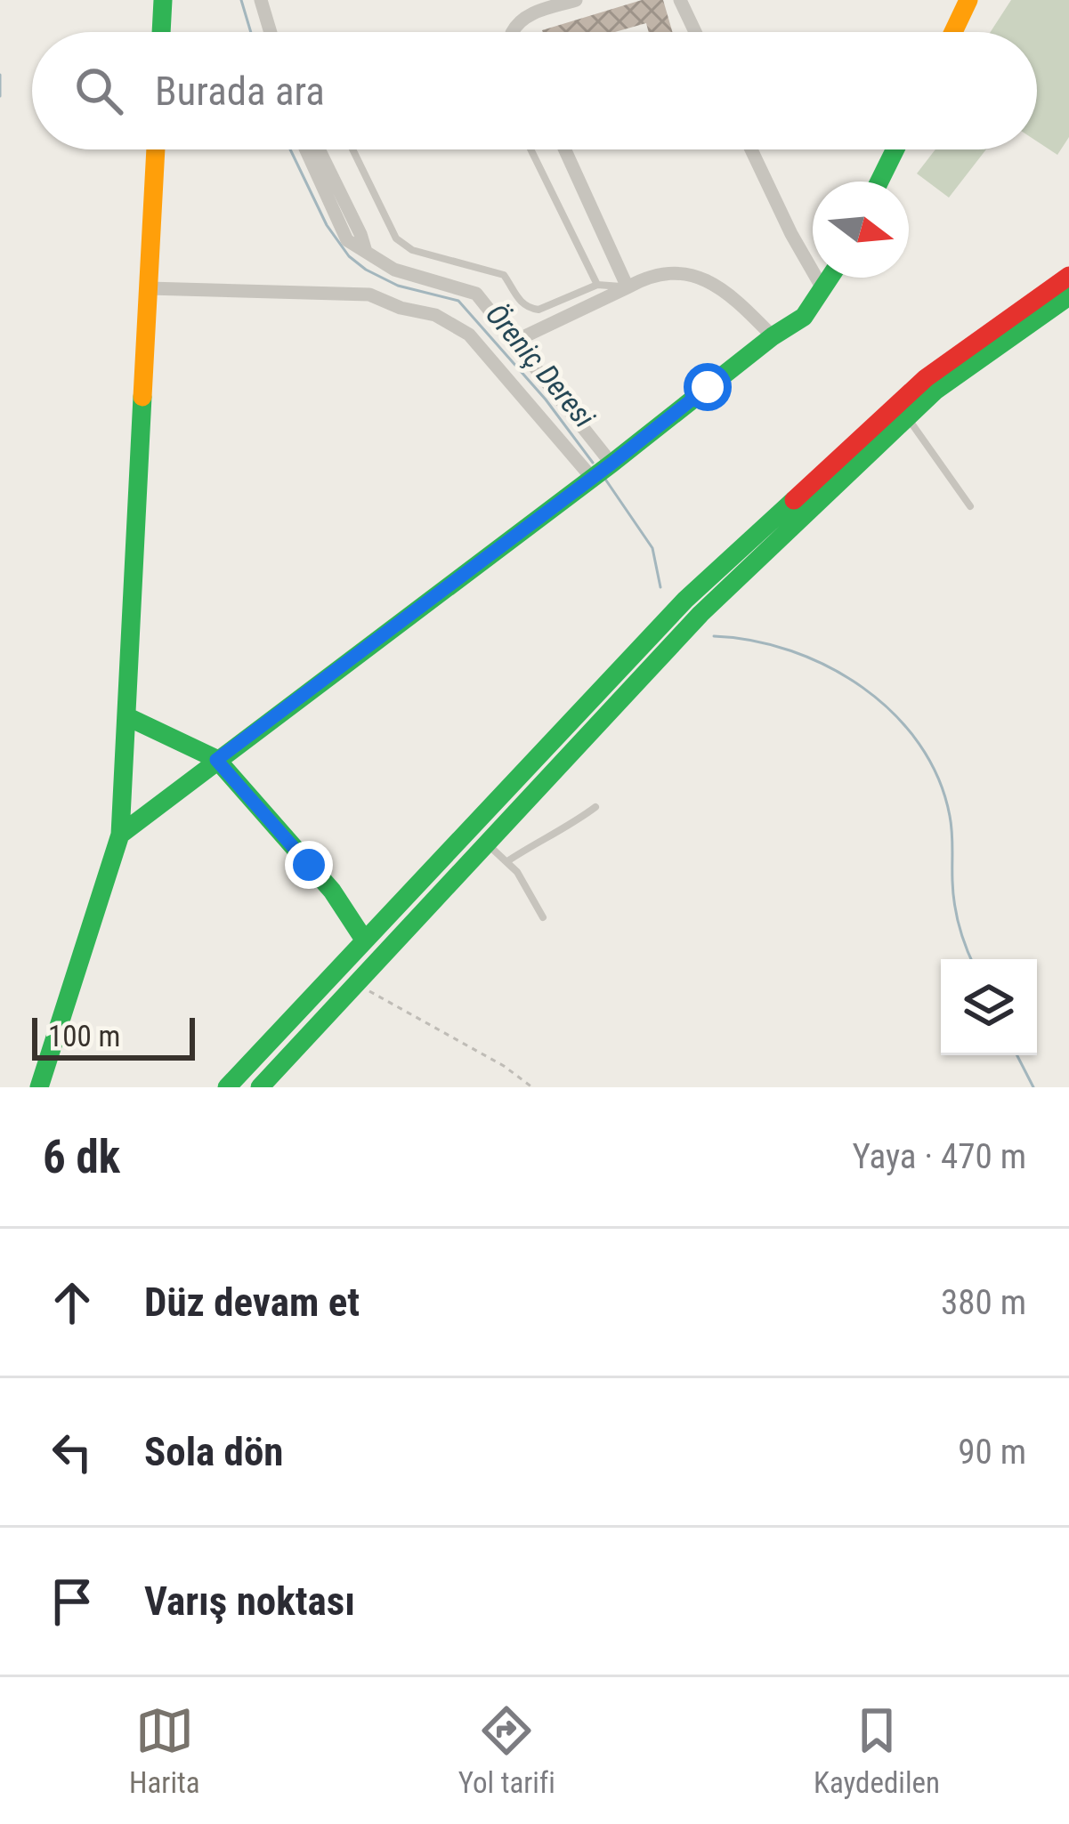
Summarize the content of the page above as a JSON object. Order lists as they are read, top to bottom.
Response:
{
  "water": ["Öreniç Deresi"],
  "scale_bar": "100 m",
  "north": "right",
  "page": {
    "search": "Burada ara",
    "scale": "100 m",
    "heading": ["6 dk", "Yaya · 470 m"],
    "list": [
      ["Düz devam et", "380 m"],
      ["Sola dön", "90 m"],
      "Varış noktası"
    ],
    "nav": ["Harita", "Yol tarifi", "Kaydedilen"]
  }
}
